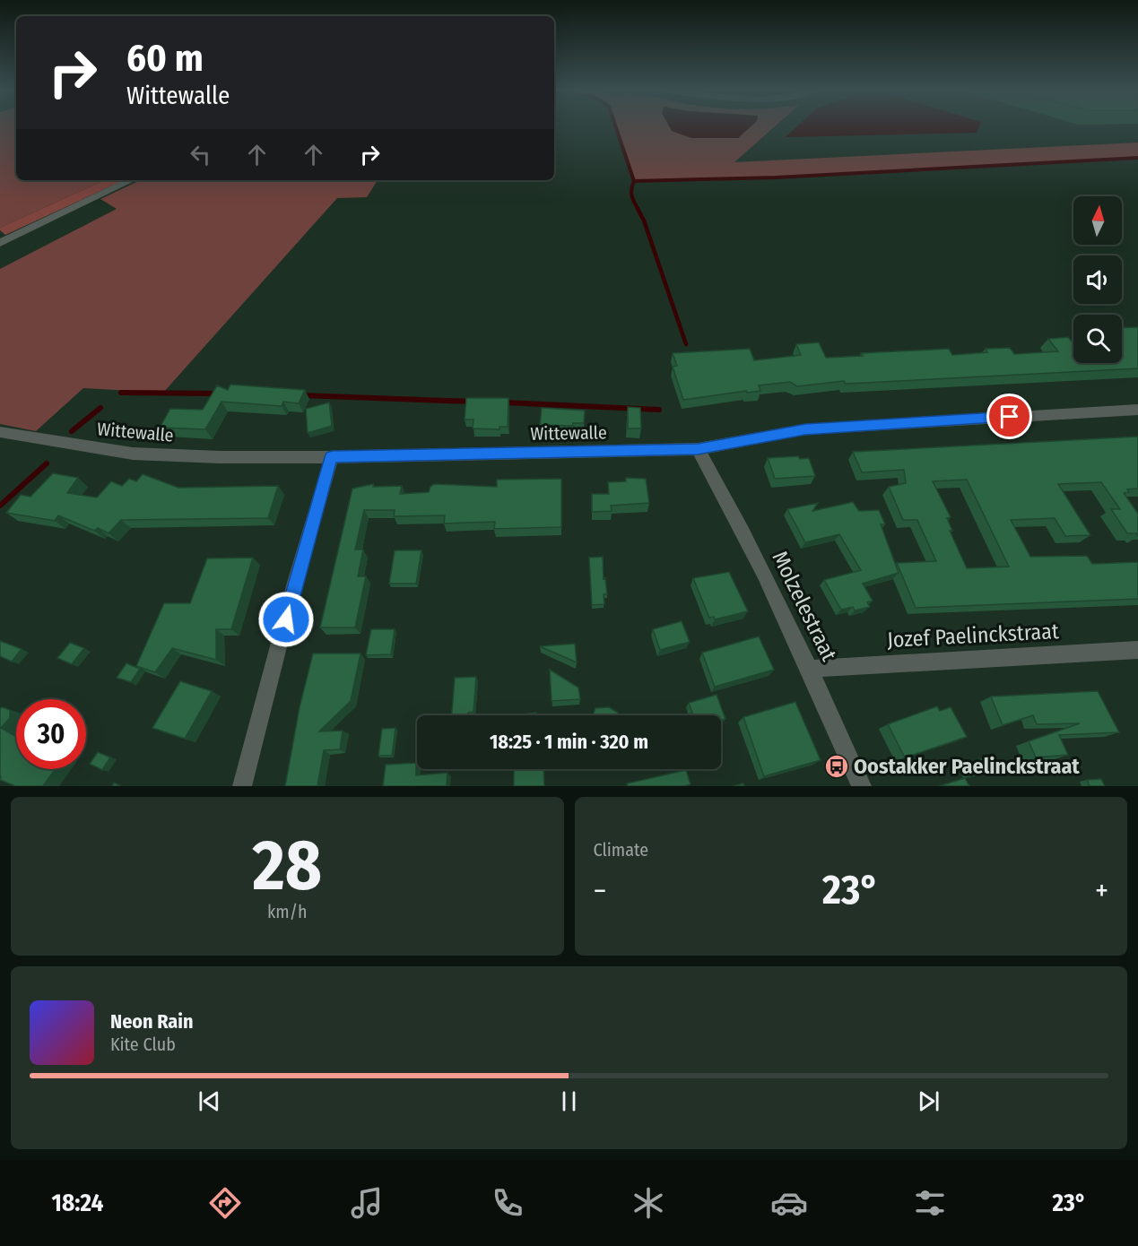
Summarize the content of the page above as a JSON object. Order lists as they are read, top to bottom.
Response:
{
  "streets": {
    "street": ["Wittewalle", "Molzelestraat", "Jozef Paelinckstraat"]
  },
  "crossings": [
    ["Wittewalle", "Molzelestraat"],
    ["Molzelestraat", "Jozef Paelinckstraat"]
  ],
  "places": {
    "bus stop": ["Oostakker Paelinckstraat"]
  },
  "north": "top",
  "page": {
    "turn": ["60 m", "Wittewalle"],
    "limit": "30",
    "trip": "18:25 · 1 min · 320 m",
    "tile": [
      ["28", "km/h"],
      "Climate"
    ],
    "heat": ["−", "23°", "+"],
    "song": ["Neon Rain", "Kite Club"],
    "tabs": ["18:24", "23°"]
  }
}
